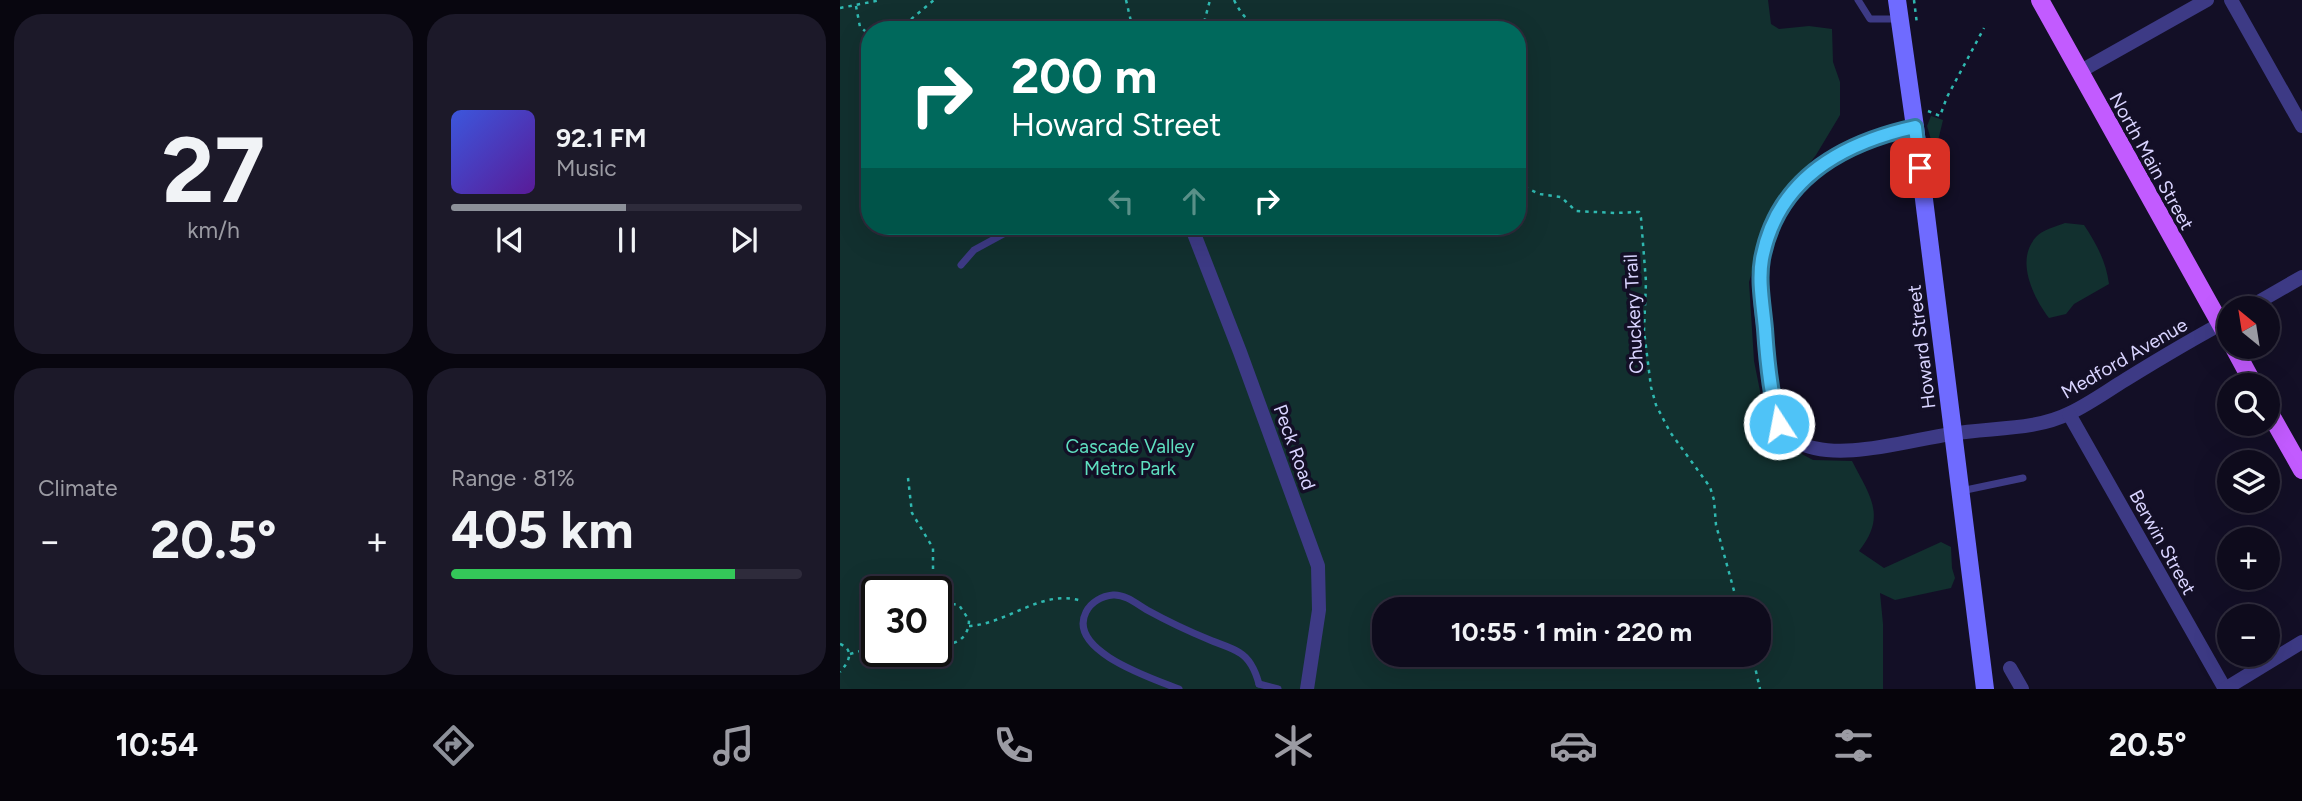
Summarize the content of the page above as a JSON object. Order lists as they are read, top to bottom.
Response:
{
  "streets": {
    "main road": ["North Main Street", "Howard Street"],
    "street": ["Medford Avenue", "Peck Road", "Berwin Street"],
    "path": ["Chuckery Trail"]
  },
  "crossings": [
    ["Howard Street", "Medford Avenue"],
    ["Medford Avenue", "Berwin Street"]
  ],
  "parks": ["Cascade Valley Metro Park"],
  "north": "top left",
  "page": {
    "tile": [
      ["27", "km/h"],
      "Climate",
      ["Range · 81%", "405 km"]
    ],
    "turn": ["200 m", "Howard Street"],
    "song": ["92.1 FM", "Music"],
    "map_buttons": ["+", "−"],
    "heat": ["−", "20.5°", "+"],
    "limit": "30",
    "trip": "10:55 · 1 min · 220 m",
    "tabs": ["10:54", "20.5°"]
  }
}
